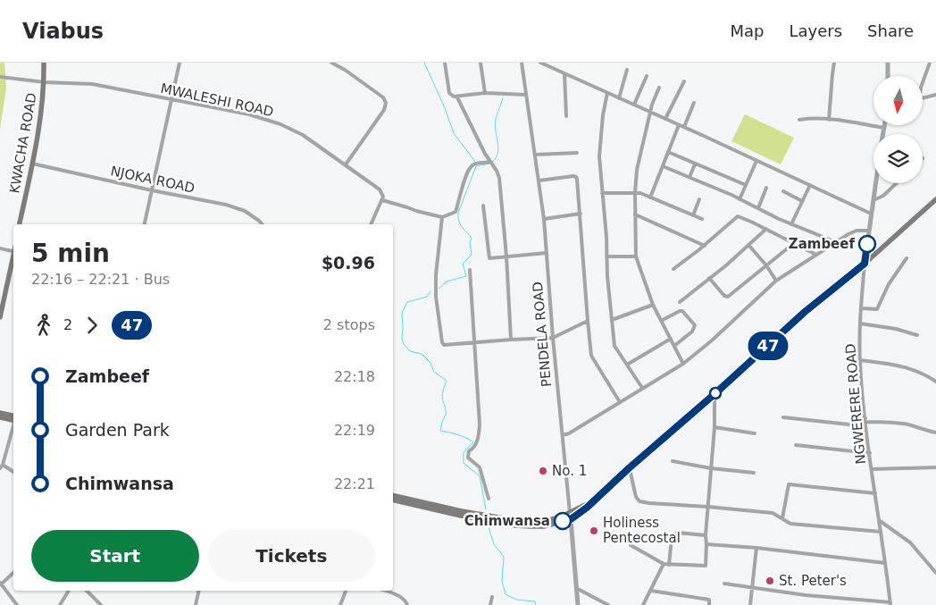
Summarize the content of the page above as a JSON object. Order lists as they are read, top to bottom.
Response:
{
  "streets": {
    "main road": ["KWACHA ROAD"],
    "street": [
      "MWALESHI ROAD",
      "NJOKA ROAD",
      "PENDELA ROAD",
      "NGWERERE ROAD"
    ]
  },
  "crossings": [
    ["MWALESHI ROAD", "KWACHA ROAD"],
    ["KWACHA ROAD", "NJOKA ROAD"]
  ],
  "places": [
    "Zambeef",
    "No. 1",
    "Chimwansa",
    "Holiness Pentecostal",
    "St. Peter's"
  ],
  "lines": ["bus line 47"],
  "north": "bottom",
  "page": {
    "header": "Viabus",
    "nav": ["Map", "Layers", "Share"],
    "on_map": "47",
    "heading": ["5 min", "22:16 – 22:21 · Bus", "$0.96"],
    "legs": ["2", "47", "2 stops"],
    "list": [
      {
        "name": "Zambeef",
        "value": "22:18"
      },
      {
        "name": "Garden Park",
        "value": "22:19"
      },
      {
        "name": "Chimwansa",
        "value": "22:21"
      }
    ],
    "buttons": ["Start", "Tickets"]
  }
}
